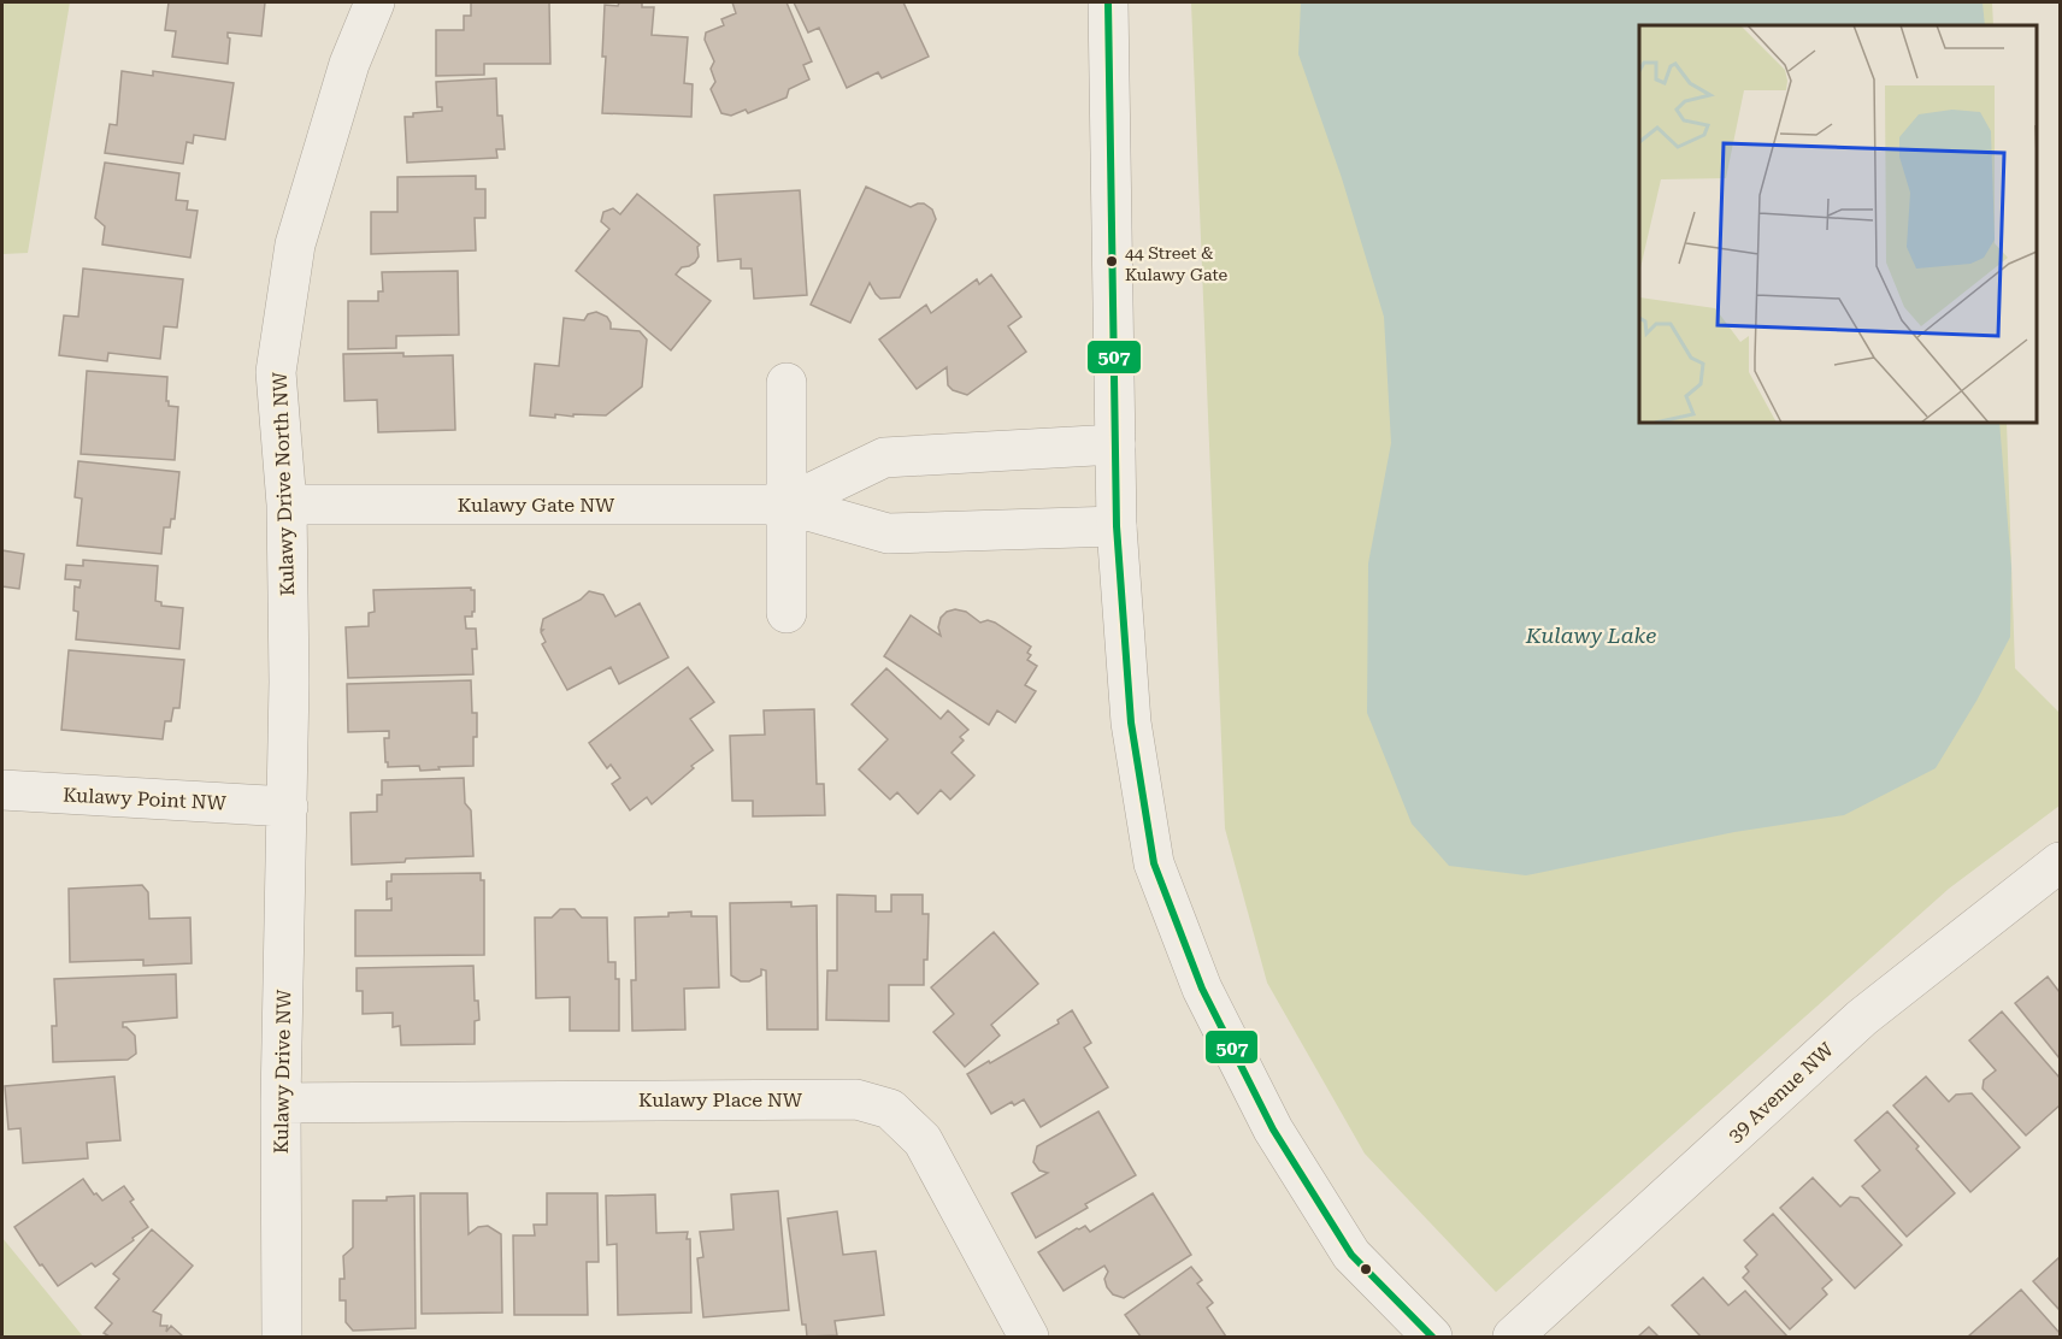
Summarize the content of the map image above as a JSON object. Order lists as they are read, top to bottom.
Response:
{
  "streets": {
    "street": [
      "Kulawy Drive North NW",
      "Kulawy Gate NW",
      "Kulawy Point NW",
      "Kulawy Drive NW",
      "39 Avenue NW",
      "Kulawy Place NW"
    ]
  },
  "crossings": [
    ["Kulawy Drive North NW", "Kulawy Gate NW"],
    ["Kulawy Drive North NW", "Kulawy Point NW"],
    ["Kulawy Drive North NW", "Kulawy Drive NW"],
    ["Kulawy Point NW", "Kulawy Drive NW"],
    ["Kulawy Drive NW", "Kulawy Place NW"]
  ],
  "water": ["Kulawy Lake"],
  "places": ["44 Street & Kulawy Gate"],
  "lines": ["transit line 507"]
}
